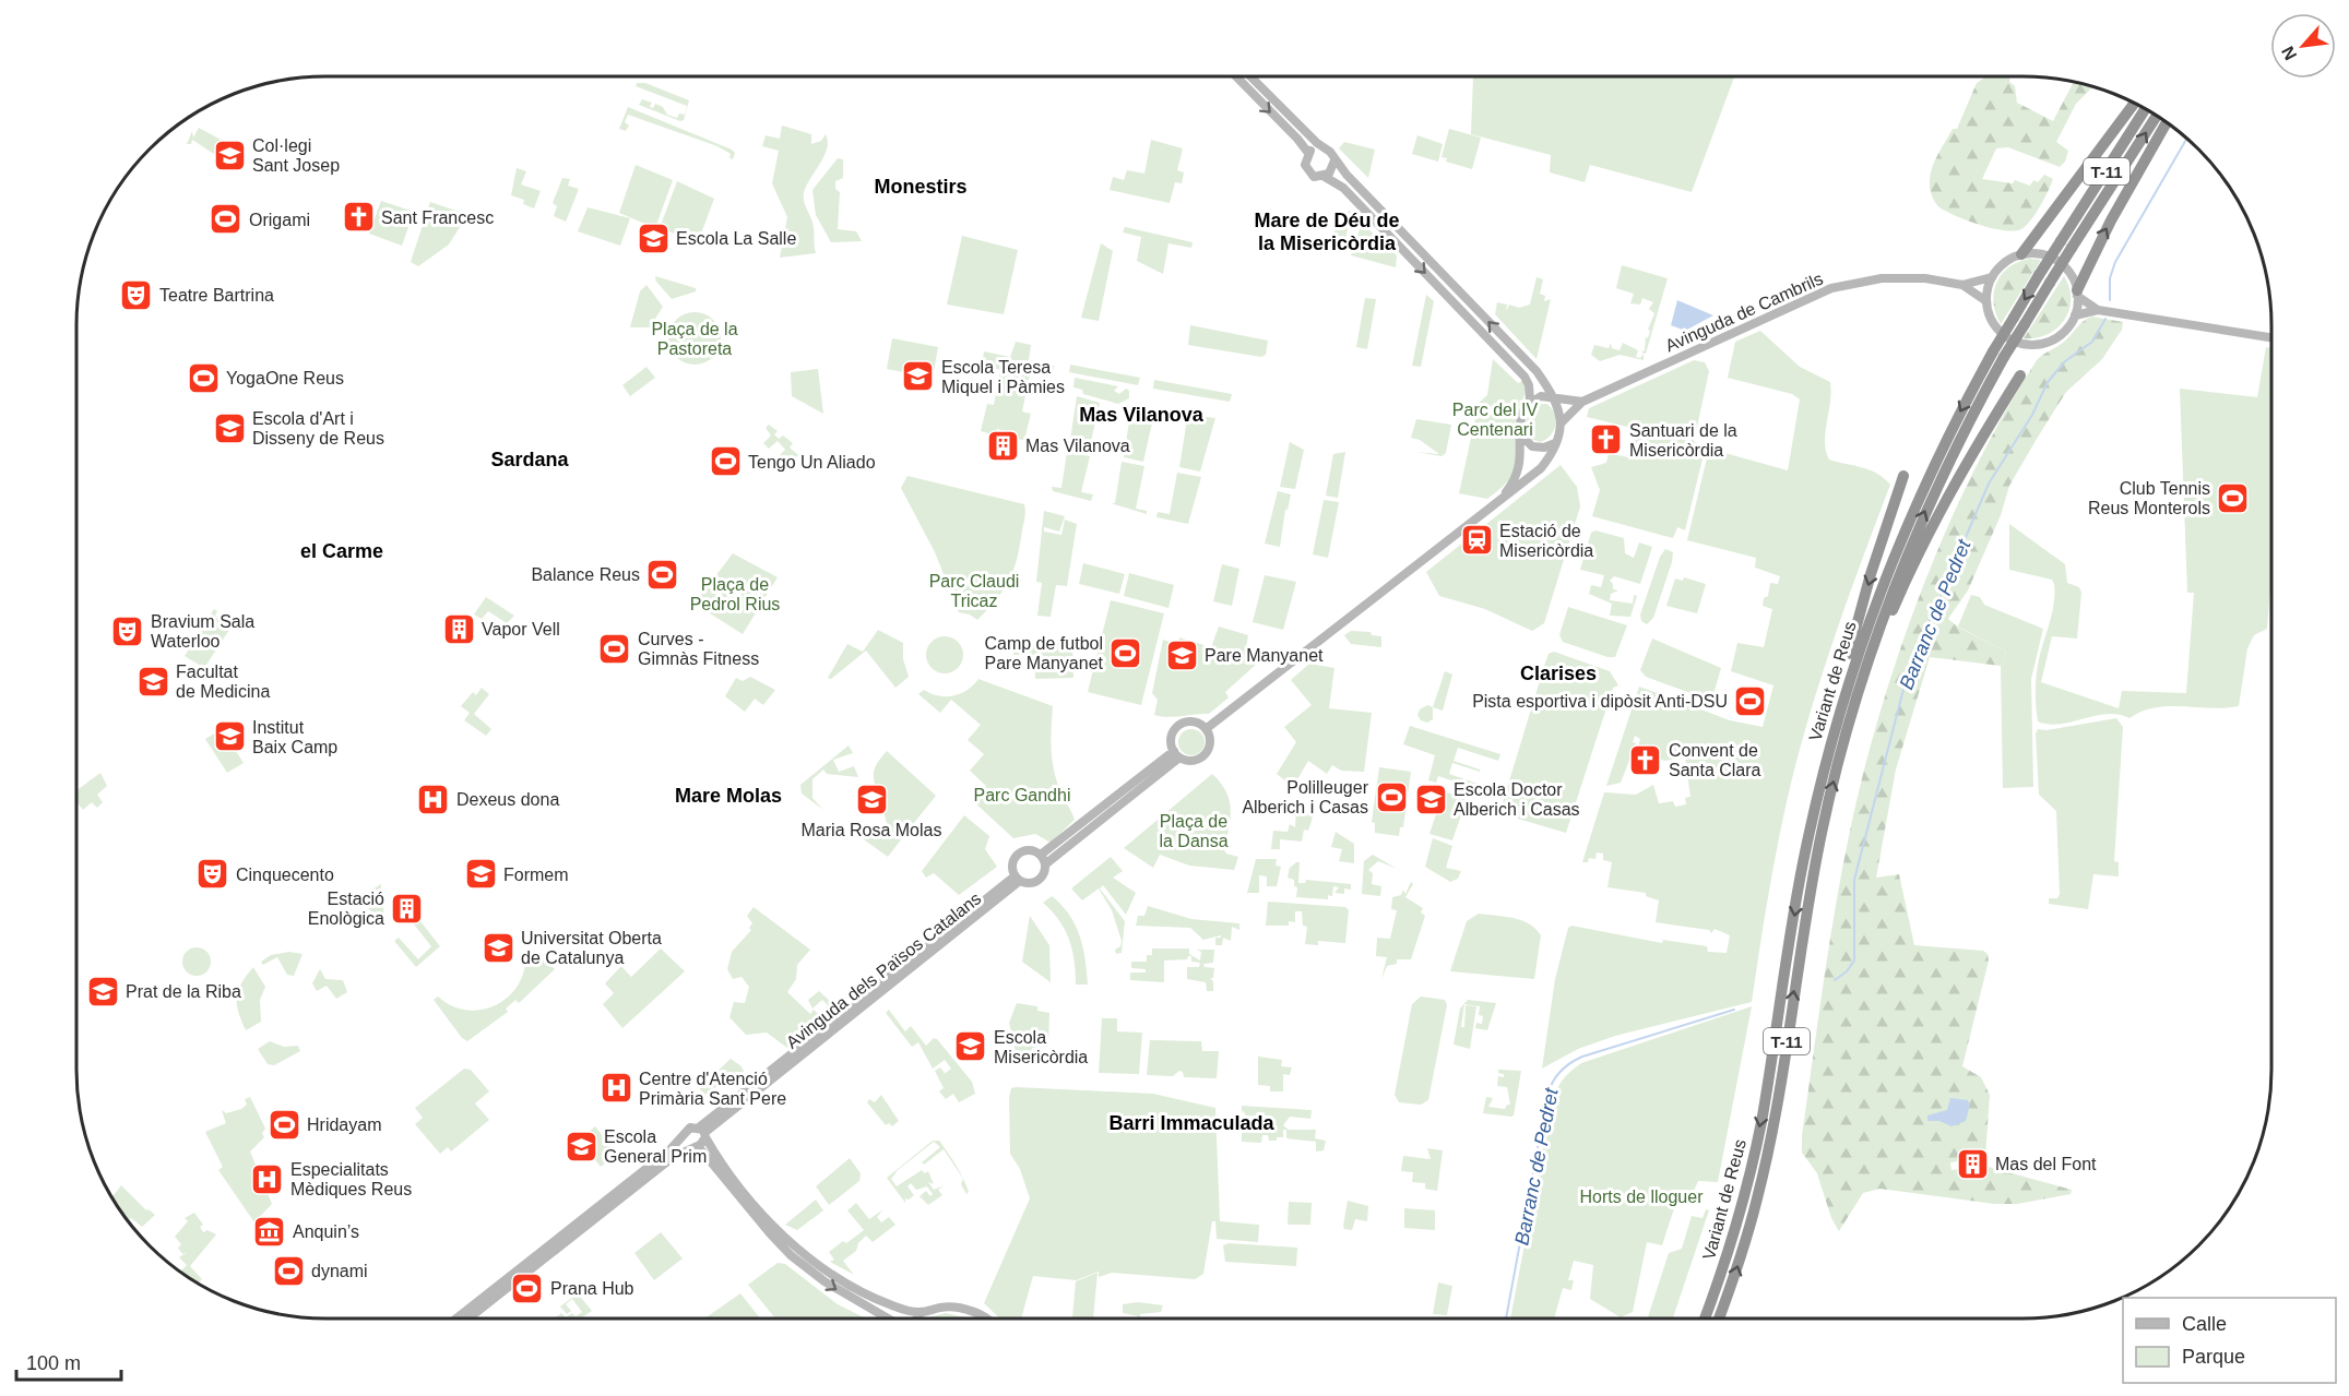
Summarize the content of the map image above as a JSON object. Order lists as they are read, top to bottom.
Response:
{
  "streets": {
    "highway": ["T-11", "Variant de Reus"],
    "main road": ["Avinguda de Cambrils", "Avinguda dels Països Catalans"]
  },
  "crossings": [
    ["T-11", "Variant de Reus"]
  ],
  "districts": [
    "Monestirs",
    "Mare de Déu de la Misericòrdia",
    "Mas Vilanova",
    "Sardana",
    "el Carme",
    "Clarises",
    "Mare Molas",
    "Barri Immaculada"
  ],
  "water": ["Barranc de Pedret"],
  "parks": [
    "Plaça de la Pastoreta",
    "Parc del IV Centenari",
    "Parc Claudi Tricaz",
    "Plaça de Pedrol Rius",
    "Parc Gandhi",
    "Plaça de la Dansa",
    "Horts de lloguer"
  ],
  "places": {
    "school or university": [
      "Col·legi Sant Josep",
      "Escola La Salle",
      "Escola Teresa Miquel i Pàmies",
      "Escola d'Art i Disseny de Reus",
      "Pare Manyanet",
      "Facultat de Medicina",
      "Institut Baix Camp",
      "Maria Rosa Molas",
      "Escola Doctor Alberich i Casas",
      "Formem",
      "Universitat Oberta de Catalunya",
      "Prat de la Riba",
      "Escola Misericòrdia",
      "Escola General Prim"
    ],
    "church": ["Sant Francesc", "Santuari de la Misericòrdia", "Convent de Santa Clara"],
    "sports": [
      "Origami",
      "YogaOne Reus",
      "Tengo Un Aliado",
      "Club Tennis Reus Monterols",
      "Balance Reus",
      "Curves - Gimnàs Fitness",
      "Camp de futbol Pare Manyanet",
      "Pista esportiva i dipòsit Anti-DSU",
      "Polilleuger Alberich i Casas",
      "Hridayam",
      "dynami",
      "Prana Hub"
    ],
    "theatre": ["Teatre Bartrina", "Bravium Sala Waterloo", "Cinquecento"],
    "building": [
      "Mas Vilanova",
      "Vapor Vell",
      "Estació Enològica",
      "Mas del Font"
    ],
    "station": ["Estació de Misericòrdia"],
    "hospital": ["Dexeus dona", "Centre d'Atenció Primària Sant Pere", "Especialitats Mèdiques Reus"],
    "museum": ["Anquin’s"]
  },
  "legend": ["Calle", "Parque"],
  "scale_bar": "100 m",
  "north": "bottom left"
}
